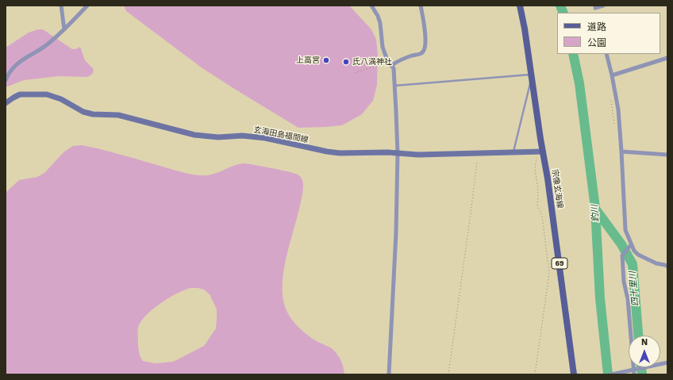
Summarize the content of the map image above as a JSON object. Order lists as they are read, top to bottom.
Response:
{
  "streets": {
    "main road": ["玄海田島福間線", "宗像玄海線", "69"]
  },
  "crossings": [
    ["玄海田島福間線", "宗像玄海線"]
  ],
  "water": ["釣川", "四十里川"],
  "places": ["上高宮", "氏八満神社"],
  "legend": ["道路", "公園"],
  "north": "top"
}
